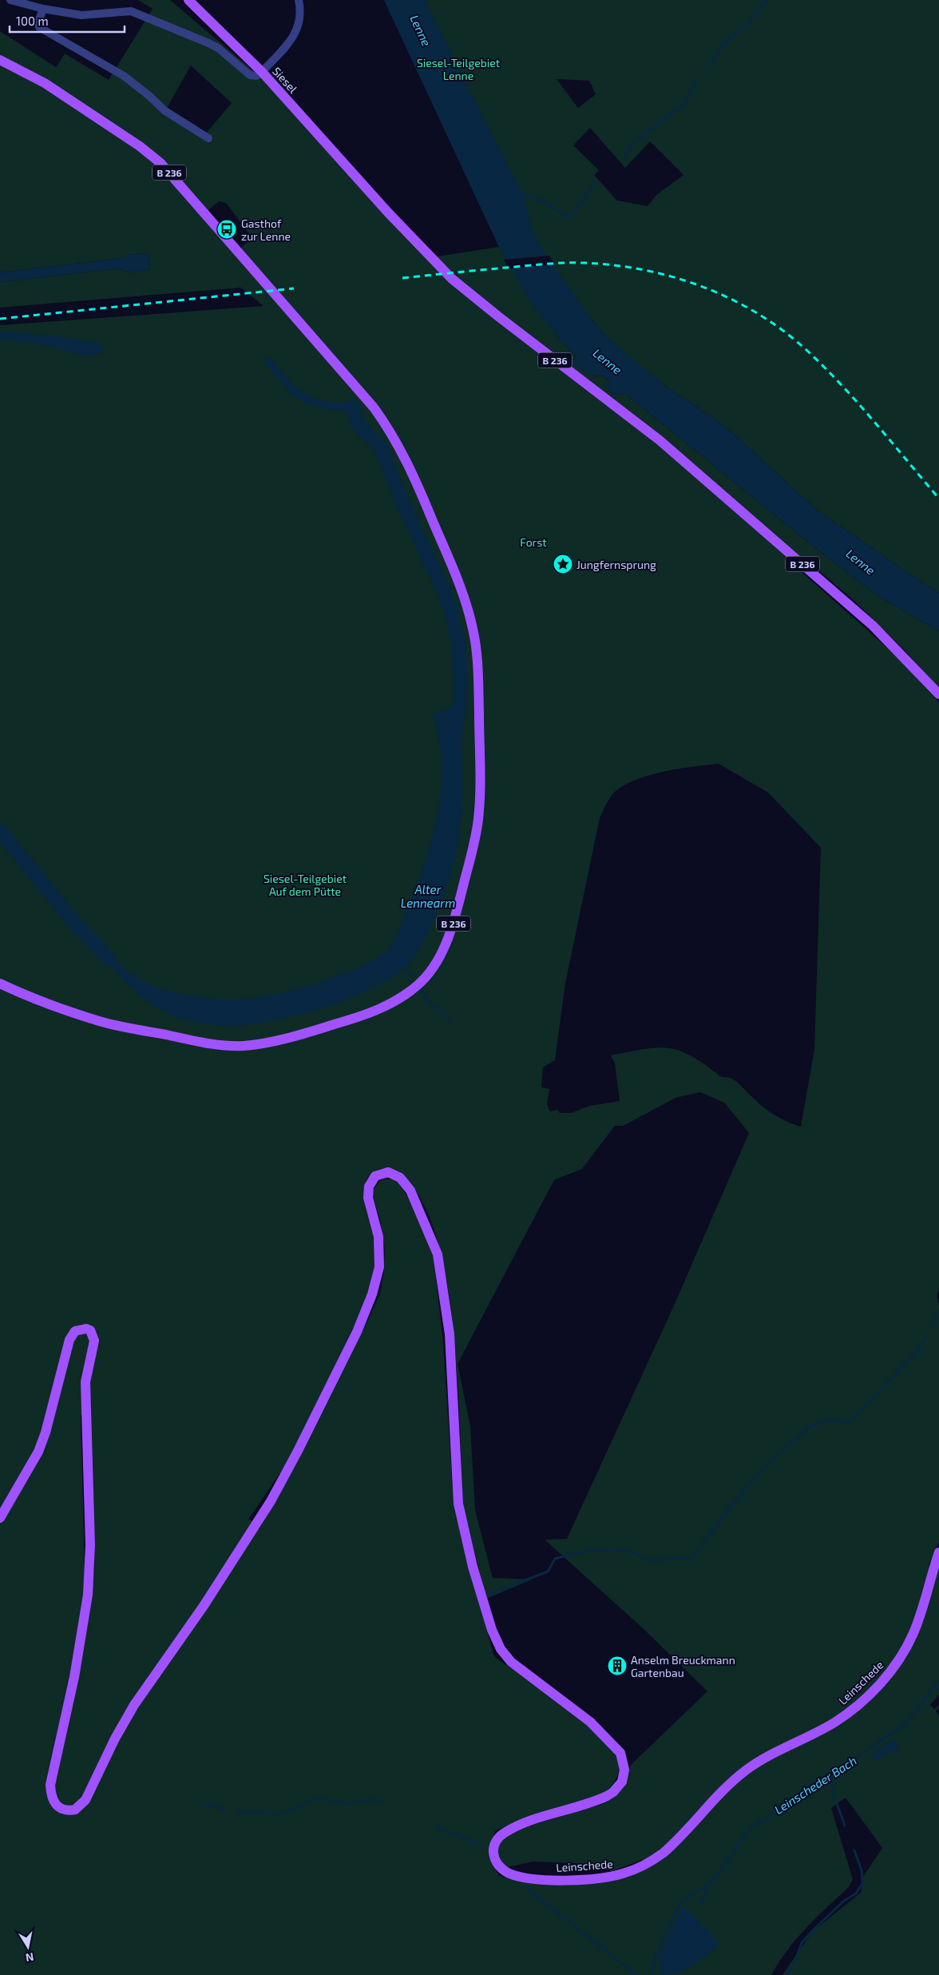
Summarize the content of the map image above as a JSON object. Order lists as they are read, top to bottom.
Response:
{
  "streets": {
    "main road": ["Siesel", "B 236", "Leinschede"]
  },
  "crossings": [
    ["Siesel", "B 236"]
  ],
  "water": ["Lenne", "Alter Lennearm", "Leinscheder Bach"],
  "parks": ["Siesel-Teilgebiet Lenne", "Forst", "Siesel-Teilgebiet Auf dem Pütte"],
  "places": {
    "bus stop": ["Gasthof zur Lenne"],
    "place": ["Jungfernsprung"],
    "building": ["Anselm Breuckmann Gartenbau"]
  },
  "scale_bar": "100 m",
  "north": "bottom"
}
